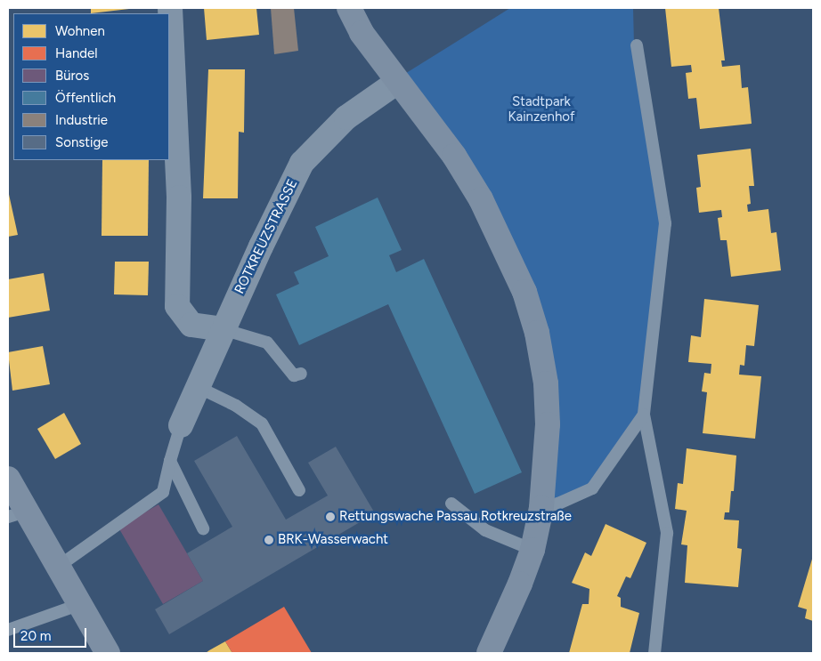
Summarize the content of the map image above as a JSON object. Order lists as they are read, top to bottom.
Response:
{
  "streets": {
    "street": ["ROTKREUZSTRASSE"]
  },
  "parks": ["Stadtpark Kainzenhof"],
  "places": ["Rettungswache Passau Rotkreuzstraße", "BRK-Wasserwacht"],
  "legend": [
    "Wohnen",
    "Handel",
    "Büros",
    "Öffentlich",
    "Industrie",
    "Sonstige"
  ],
  "scale_bar": "20 m"
}
